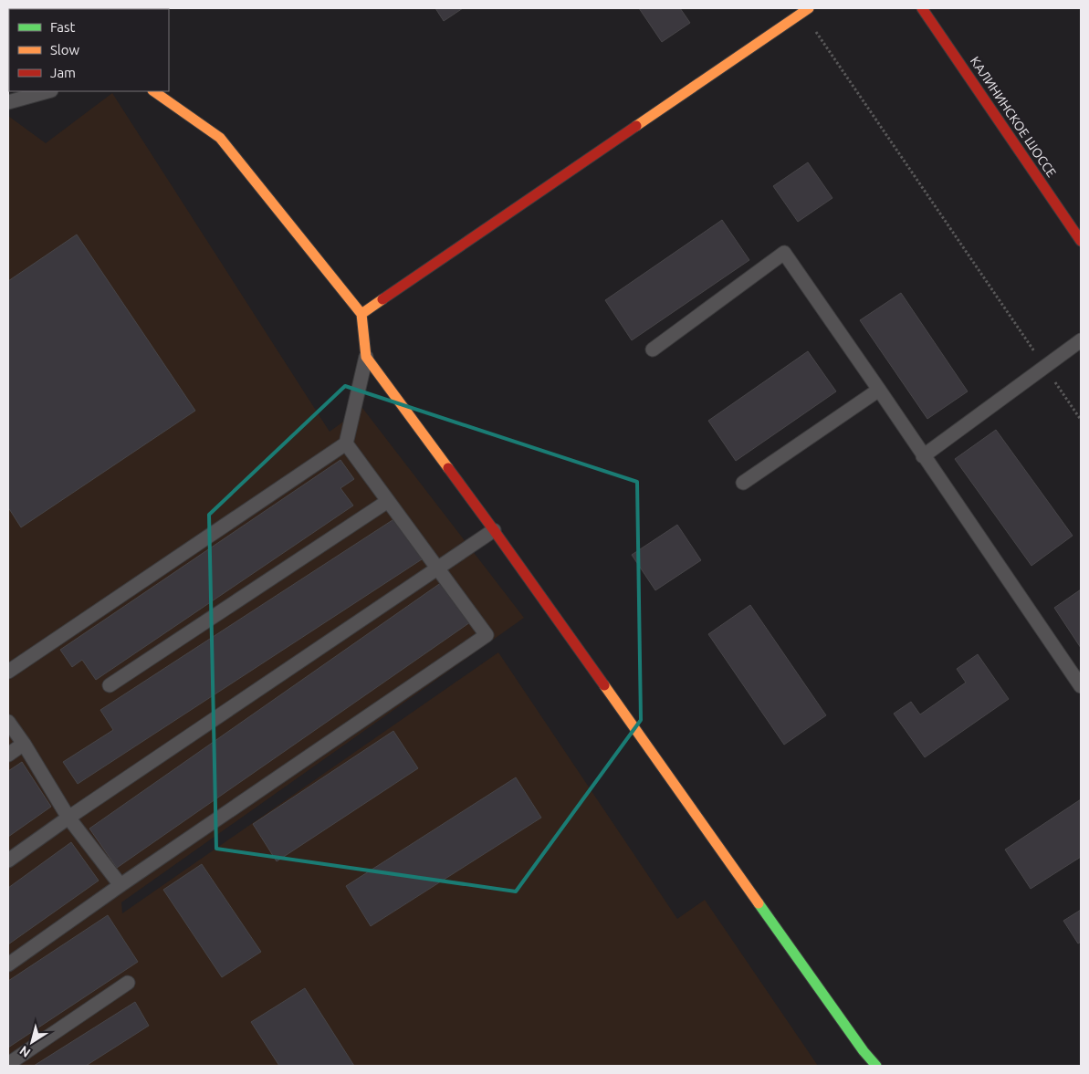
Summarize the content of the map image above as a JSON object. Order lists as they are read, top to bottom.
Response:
{
  "streets": {
    "street": ["КАЛИНИНСКОЕ ШОССЕ"]
  },
  "legend": ["Fast", "Slow", "Jam"],
  "north": "bottom left"
}
